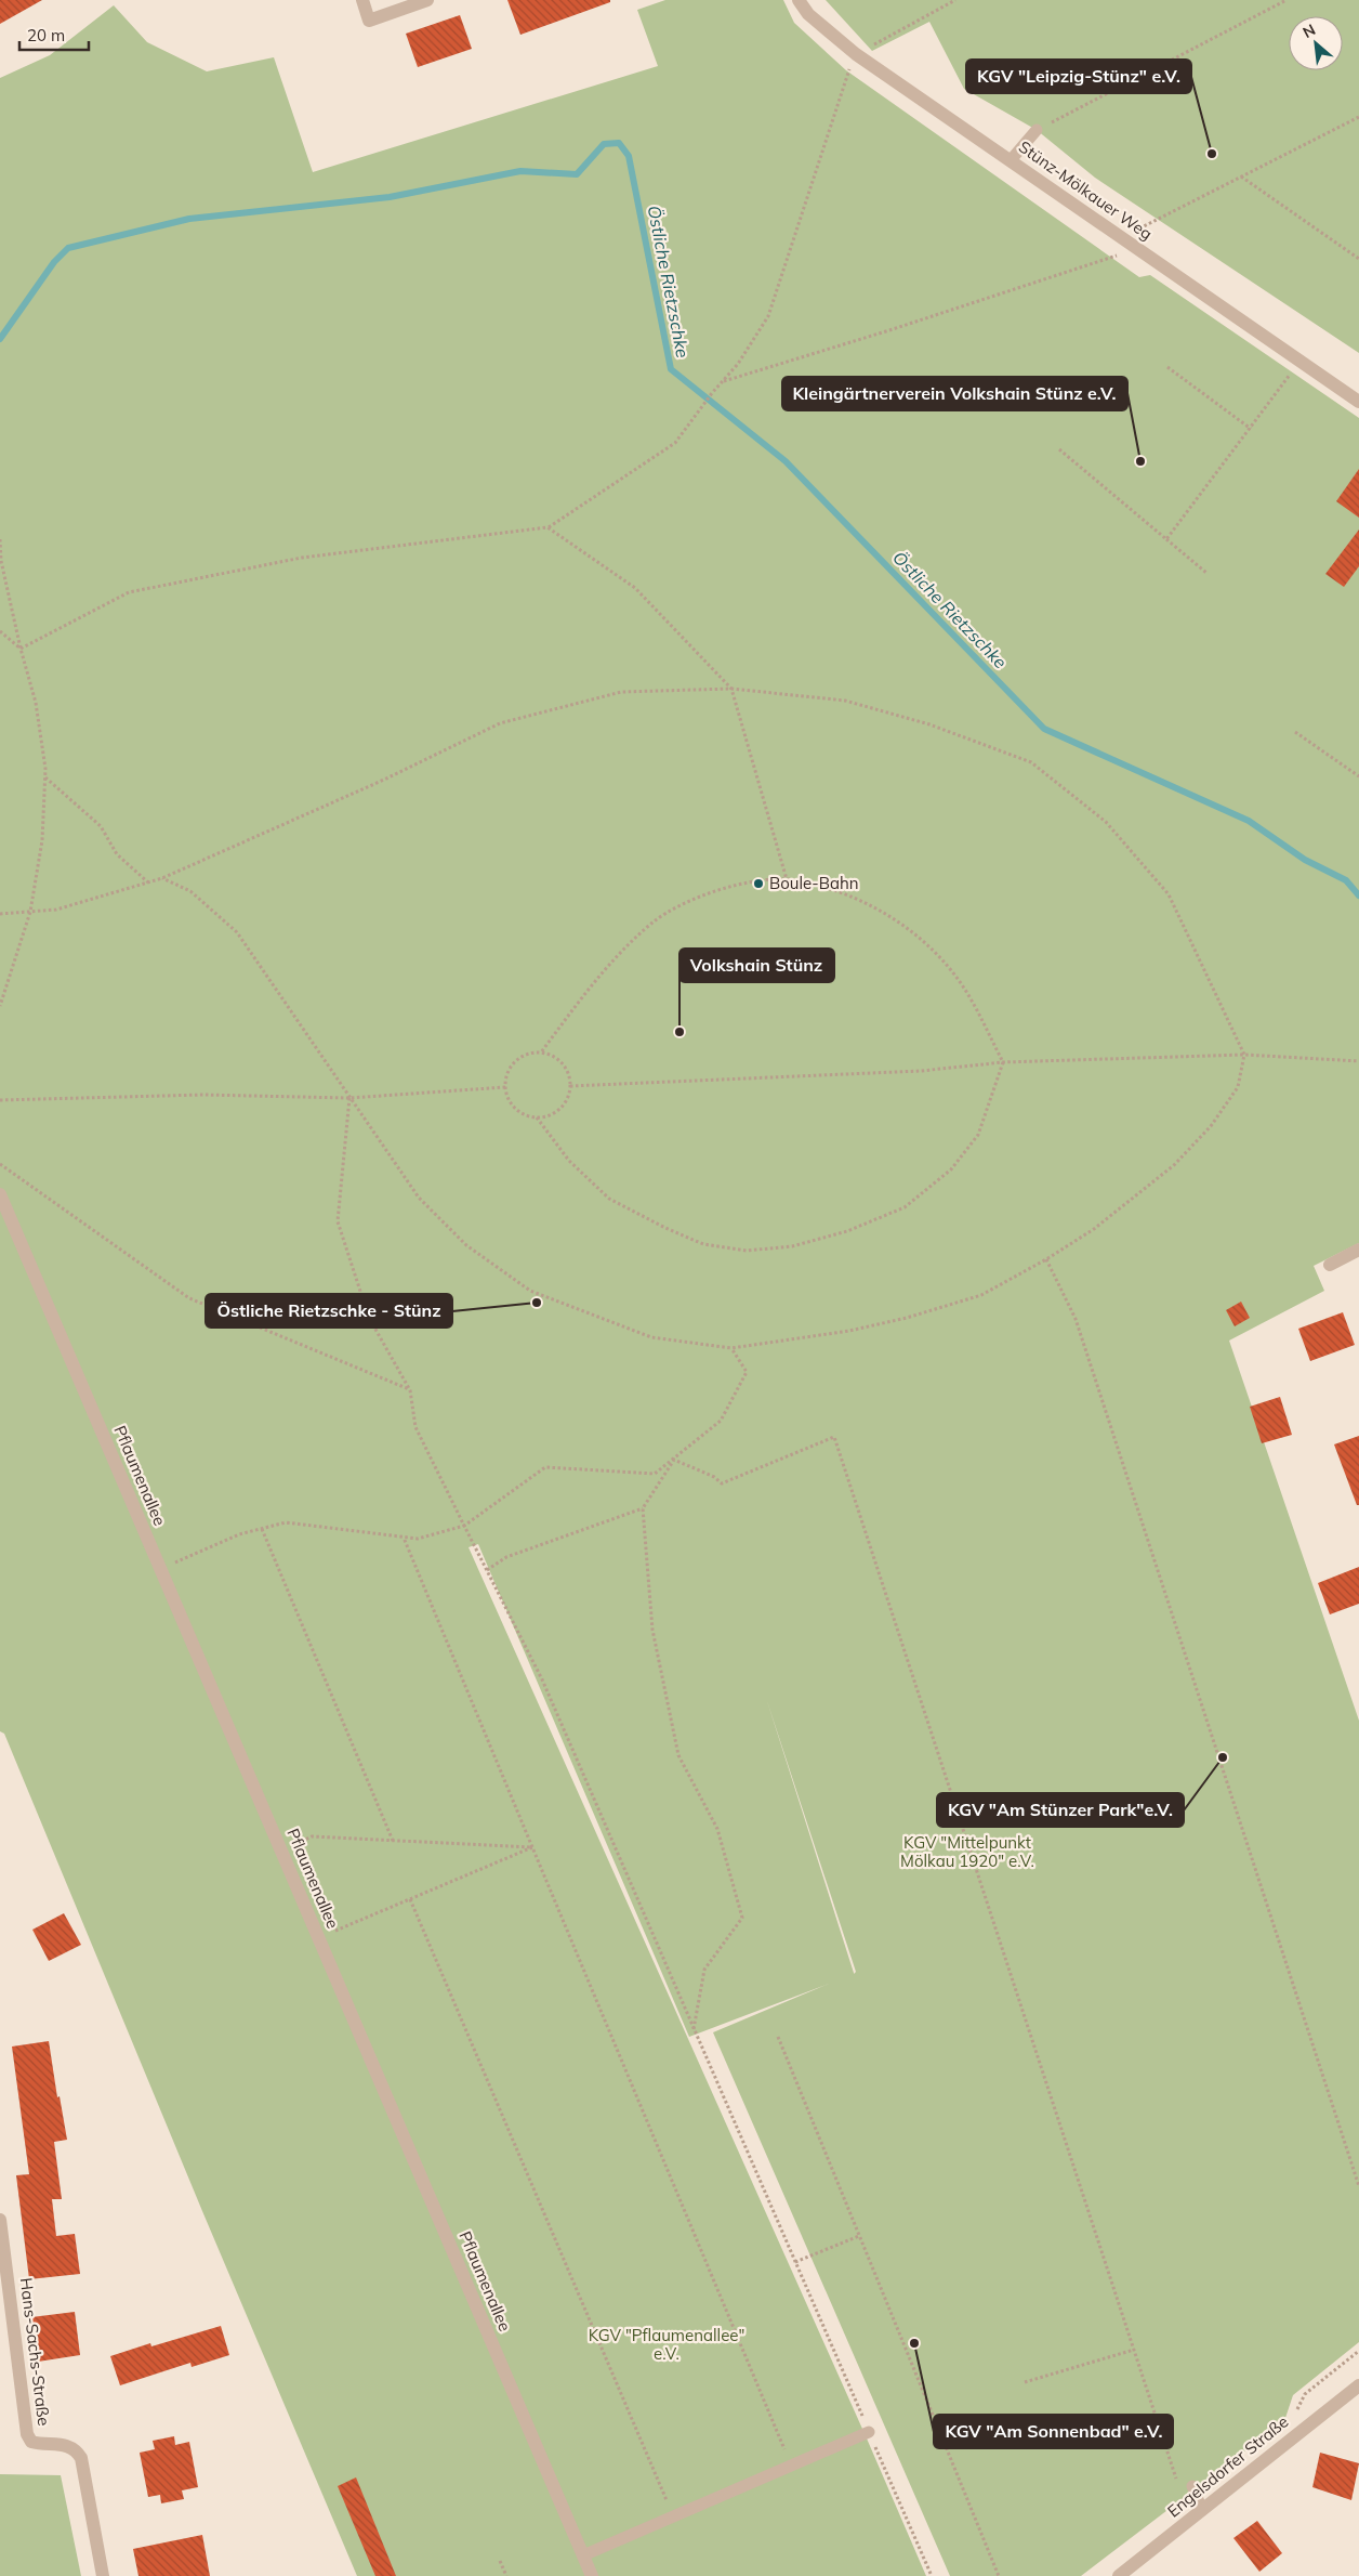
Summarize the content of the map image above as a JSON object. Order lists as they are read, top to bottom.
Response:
{
  "streets": {
    "street": [
      "Stünz-Mölkauer Weg",
      "Pflaumenallee",
      "Hans-Sachs-Straße",
      "Engelsdorfer Straße"
    ]
  },
  "water": ["Östliche Rietzschke"],
  "parks": ["KGV \"Mittelpunkt Mölkau 1920\" e.V.", "KGV \"Pflaumenallee\" e.V."],
  "places": [
    "KGV \"Leipzig-Stünz\" e.V.",
    "Kleingärtnerverein Volkshain Stünz e.V.",
    "Boule-Bahn",
    "Volkshain Stünz",
    "Östliche Rietzschke - Stünz",
    "KGV \"Am Stünzer Park\"e.V.",
    "KGV \"Am Sonnenbad\" e.V."
  ],
  "scale_bar": "20 m",
  "north": "top left"
}
